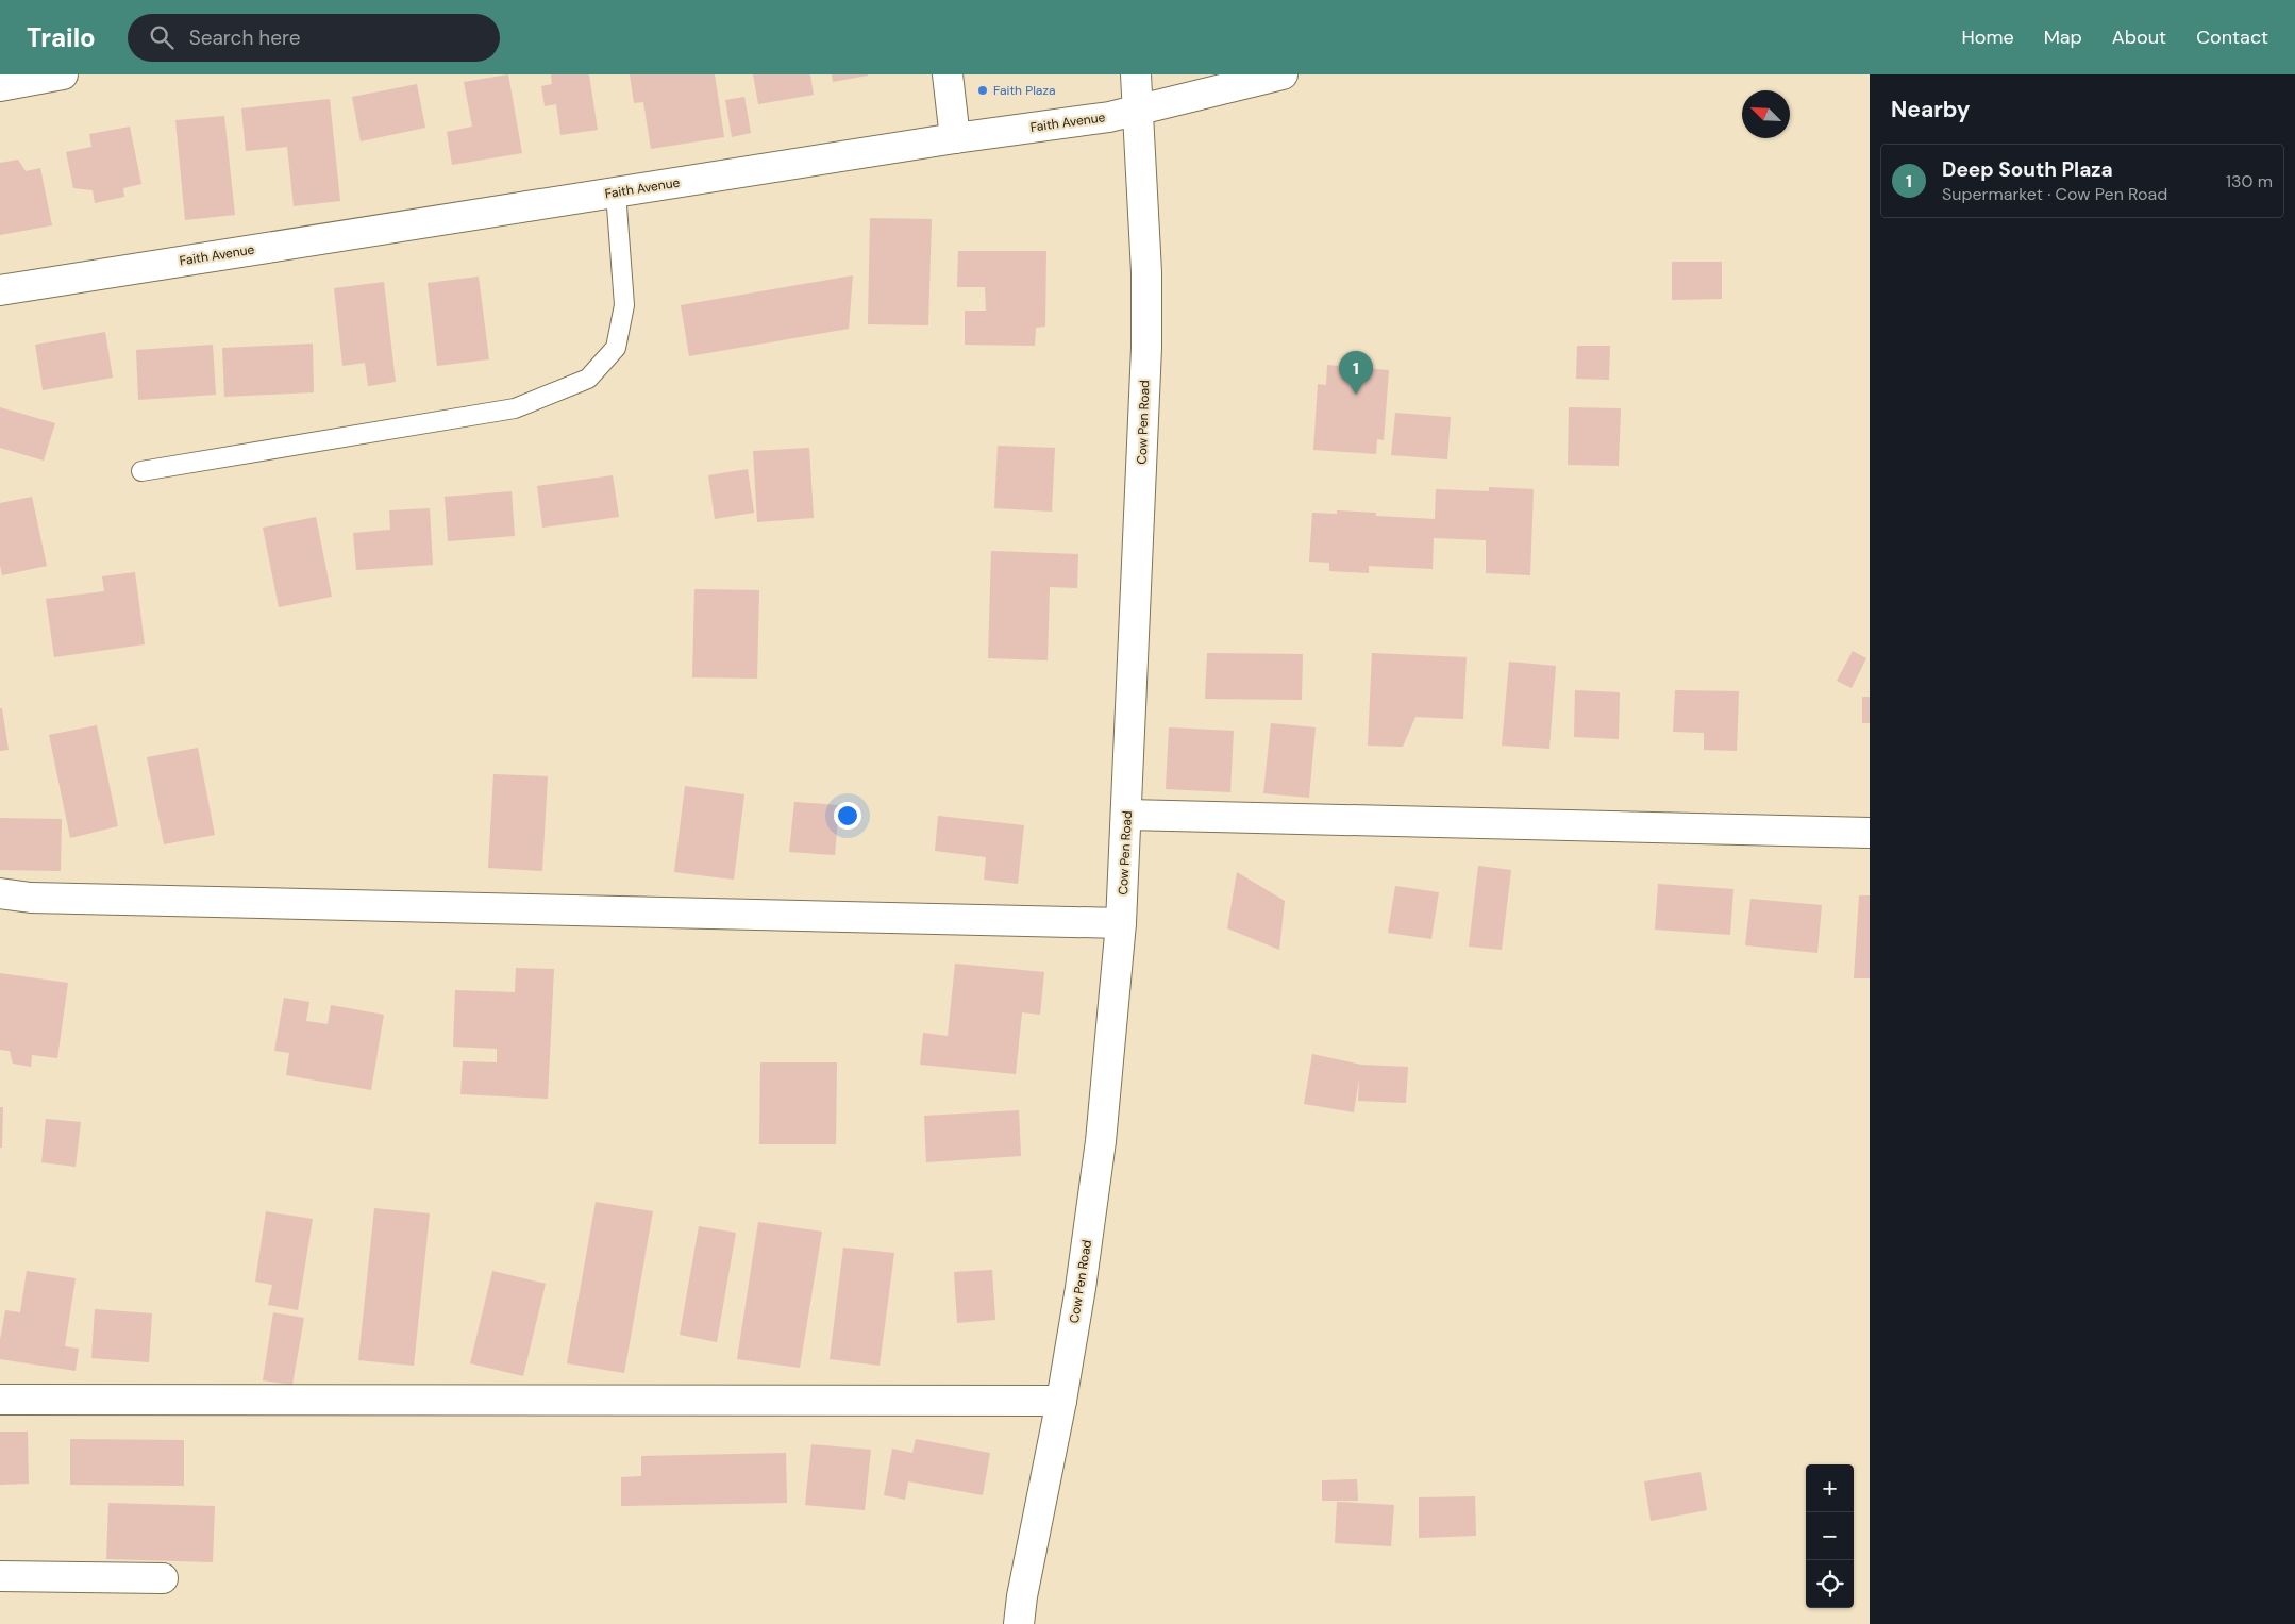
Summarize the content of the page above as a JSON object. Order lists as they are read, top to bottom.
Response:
{
  "streets": {
    "street": ["Faith Avenue", "Cow Pen Road"]
  },
  "crossings": [
    ["Faith Avenue", "Cow Pen Road"]
  ],
  "places": ["Faith Plaza"],
  "north": "top left",
  "page": {
    "header": "Trailo",
    "search": "Search here",
    "nav": [
      "Home",
      "Map",
      "About",
      "Contact"
    ],
    "heading": "Nearby",
    "list": [
      {
        "mark": "1",
        "name": "Deep South Plaza",
        "note": "Supermarket · Cow Pen Road",
        "value": "130 m"
      }
    ],
    "pins": "1",
    "map_buttons": ["+", "−"]
  }
}
